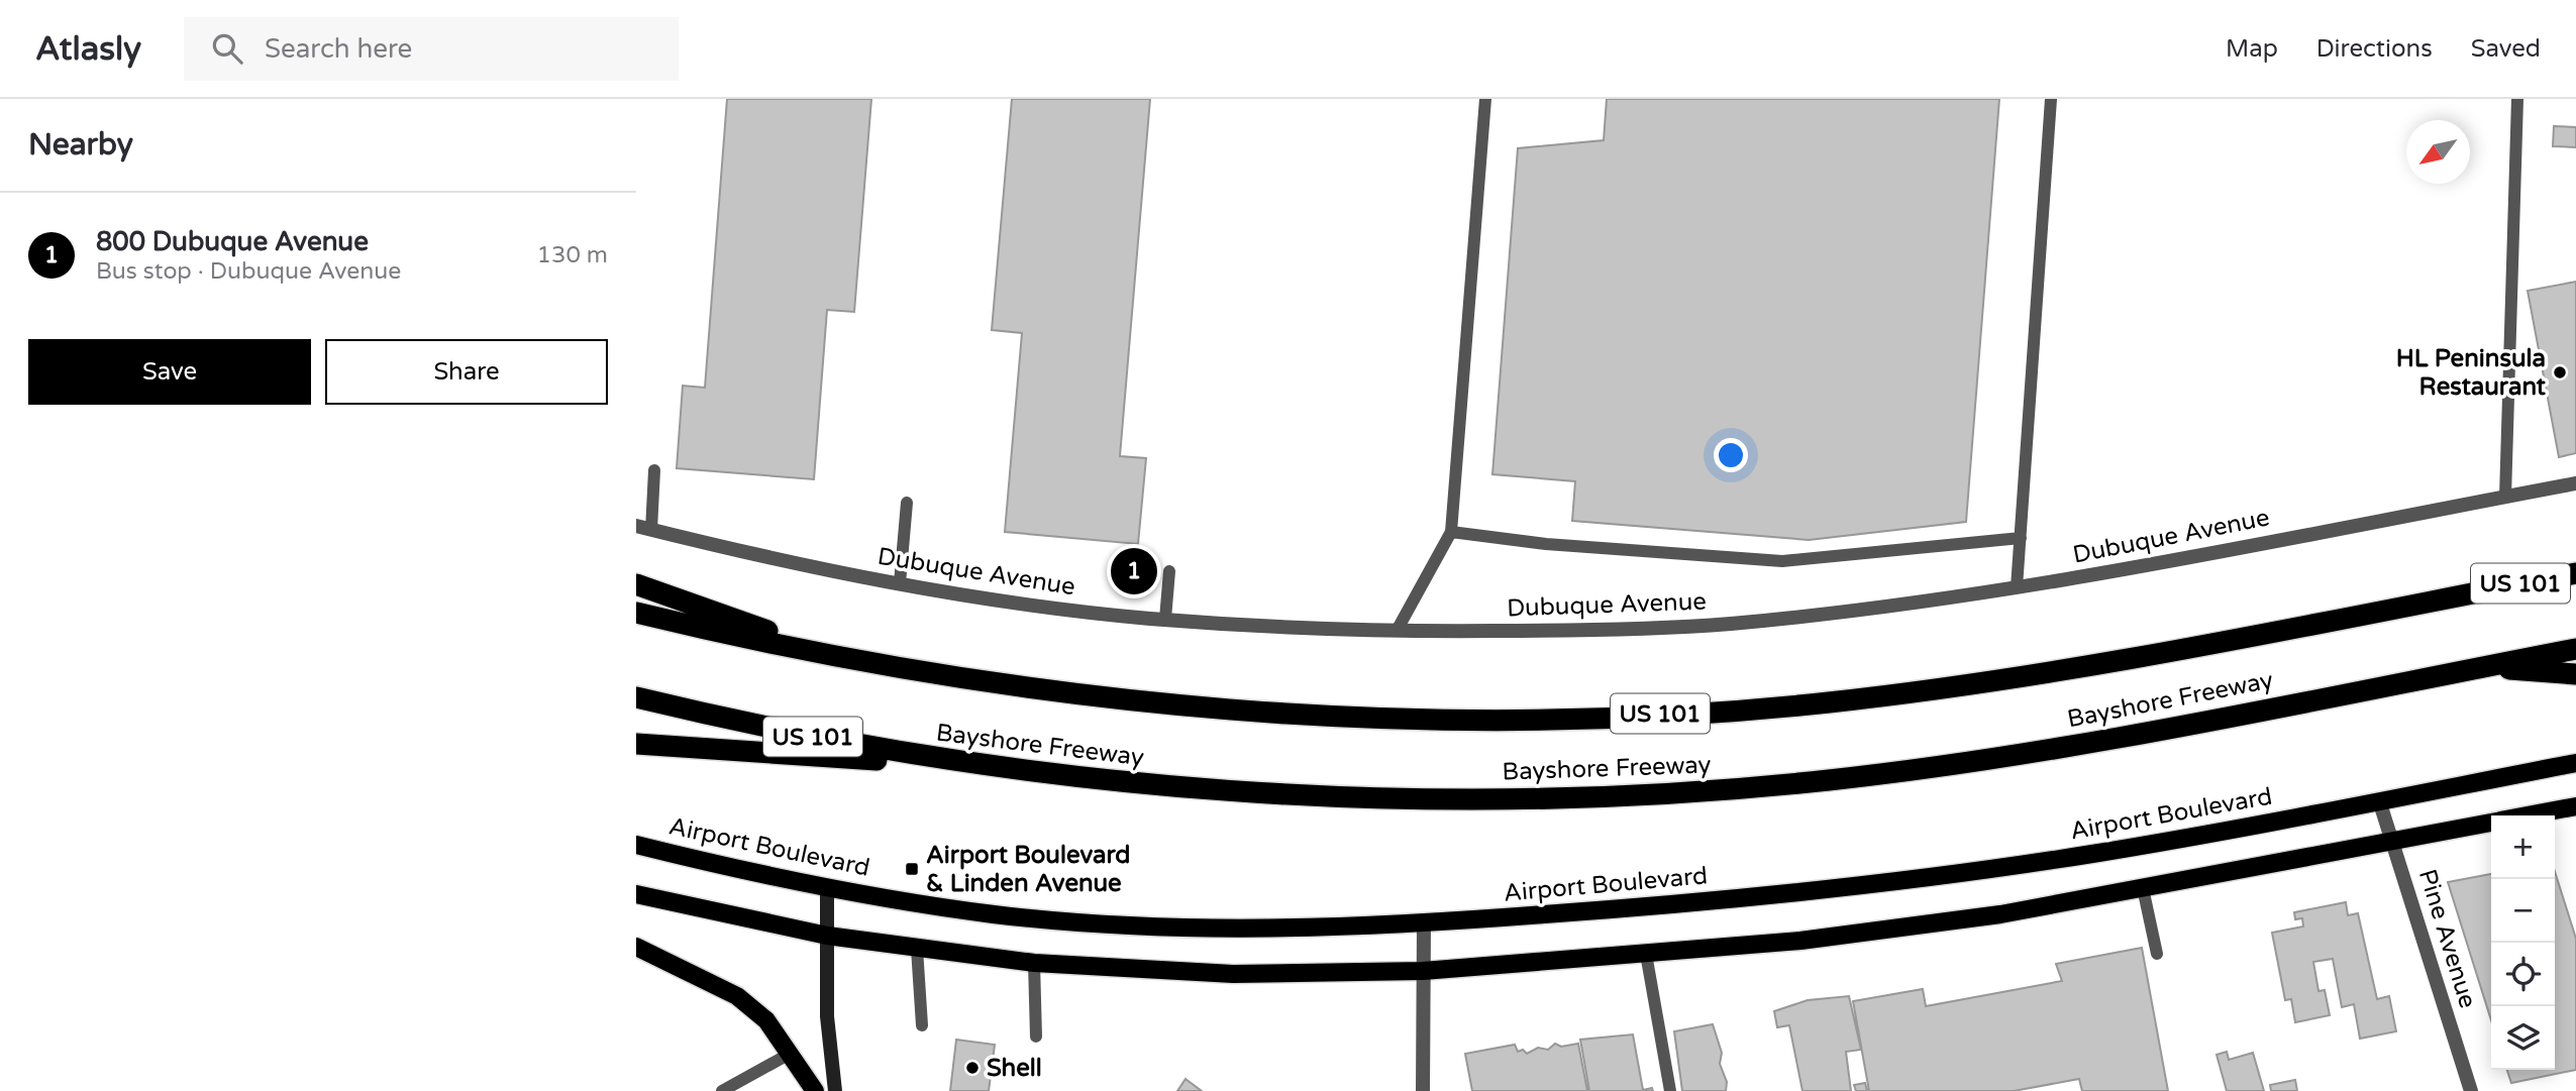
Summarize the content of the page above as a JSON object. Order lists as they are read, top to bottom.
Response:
{
  "streets": {
    "highway": ["US 101", "Bayshore Freeway"],
    "main road": ["Airport Boulevard"],
    "street": ["Dubuque Avenue", "Pine Avenue"]
  },
  "crossings": [
    ["Airport Boulevard", "Pine Avenue"]
  ],
  "places": {
    "other": ["HL Peninsula Restaurant", "Shell"],
    "transit": ["Airport Boulevard & Linden Avenue"]
  },
  "north": "bottom left",
  "page": {
    "header": "Atlasly",
    "search": "Search here",
    "nav": ["Map", "Directions", "Saved"],
    "heading": "Nearby",
    "list": [
      {
        "mark": "1",
        "name": "800 Dubuque Avenue",
        "note": "Bus stop · Dubuque Avenue",
        "value": "130 m"
      }
    ],
    "buttons": ["Save", "Share"],
    "pins": "1",
    "map_buttons": ["+", "−"]
  }
}
